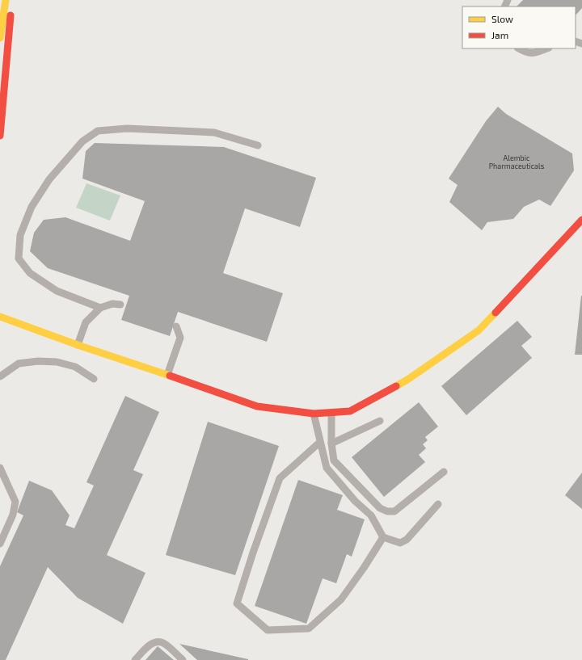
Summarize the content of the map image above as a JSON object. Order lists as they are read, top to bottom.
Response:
{
  "house_numbers": ["Alembic Pharmaceuticals"],
  "legend": ["Slow", "Jam"]
}
